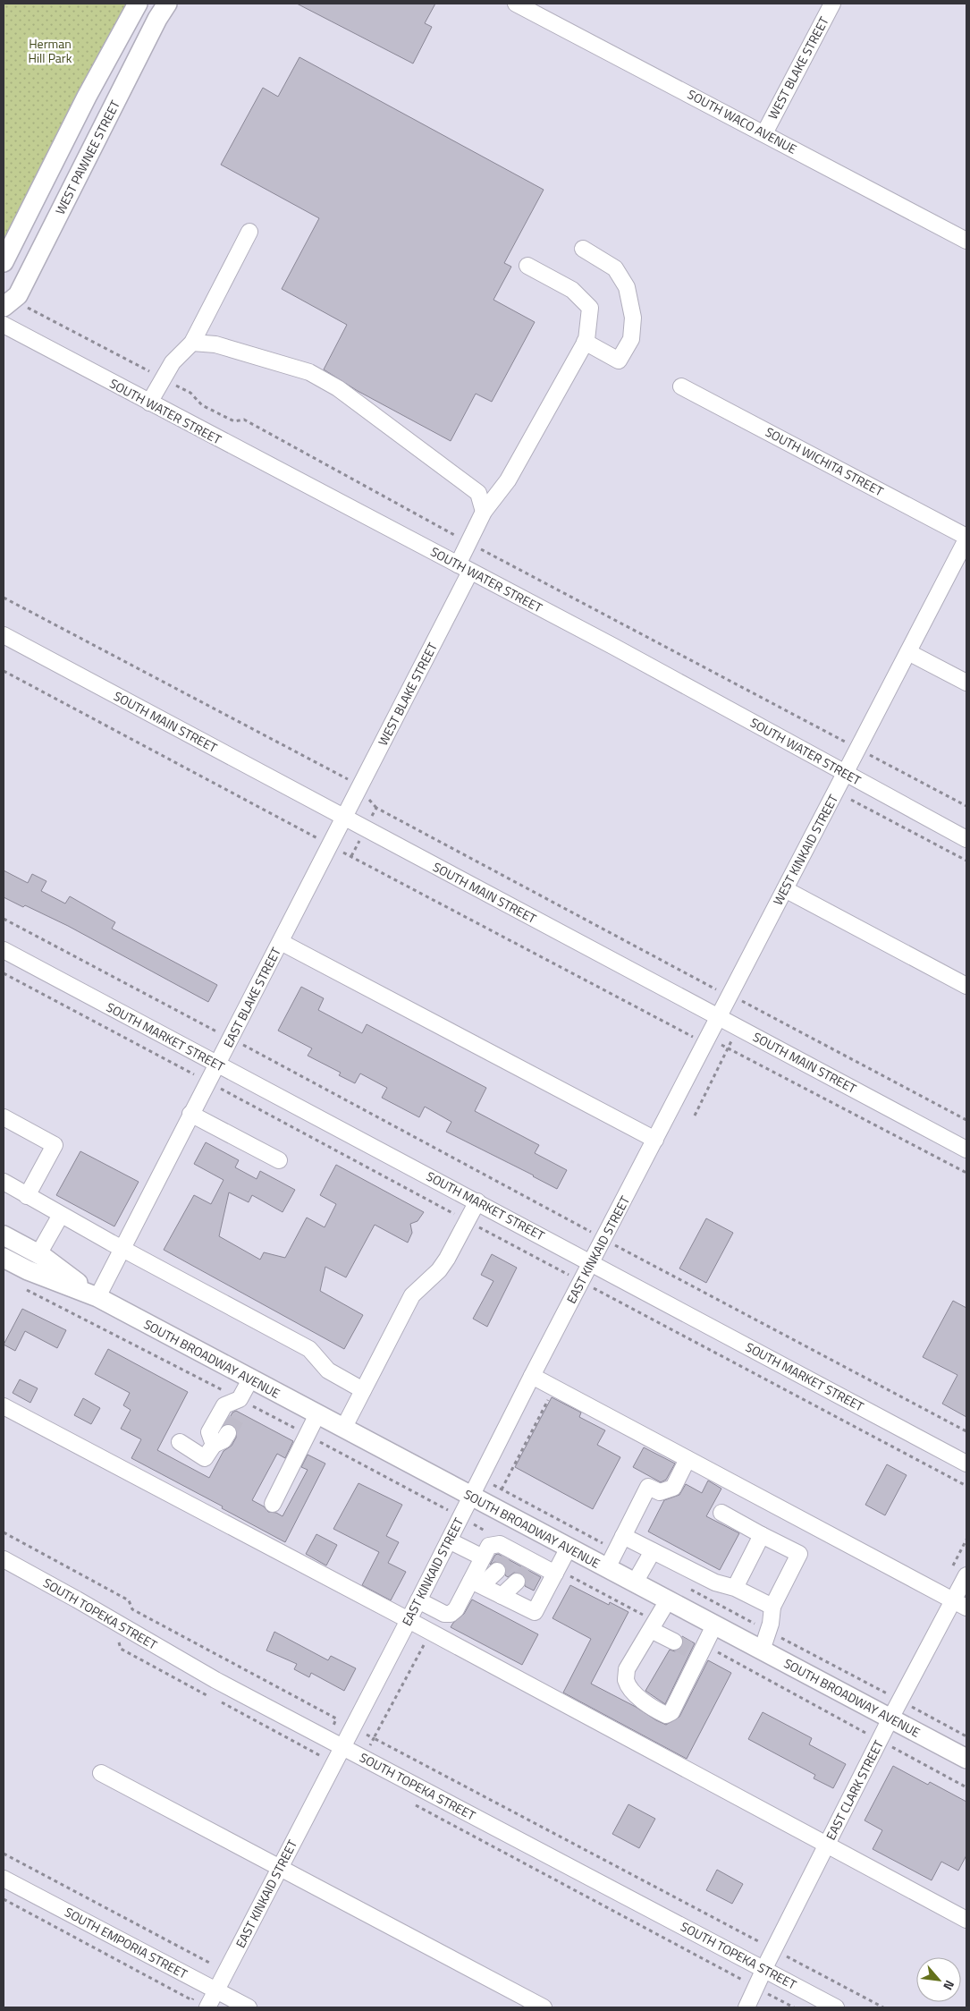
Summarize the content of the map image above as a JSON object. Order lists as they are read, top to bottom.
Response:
{
  "streets": {
    "main road": ["WEST PAWNEE STREET", "SOUTH BROADWAY AVENUE"],
    "street": [
      "WEST BLAKE STREET",
      "SOUTH WACO AVENUE",
      "SOUTH WATER STREET",
      "SOUTH WICHITA STREET",
      "SOUTH MAIN STREET",
      "WEST KINKAID STREET",
      "EAST BLAKE STREET",
      "SOUTH MARKET STREET",
      "EAST KINKAID STREET",
      "SOUTH TOPEKA STREET",
      "EAST CLARK STREET",
      "SOUTH EMPORIA STREET"
    ]
  },
  "crossings": [
    ["WEST BLAKE STREET", "SOUTH WACO AVENUE"],
    ["WEST BLAKE STREET", "SOUTH WATER STREET"],
    ["WEST BLAKE STREET", "SOUTH MAIN STREET"],
    ["WEST BLAKE STREET", "EAST BLAKE STREET"],
    ["SOUTH WATER STREET", "WEST KINKAID STREET"],
    ["SOUTH WICHITA STREET", "WEST KINKAID STREET"],
    ["SOUTH MAIN STREET", "WEST KINKAID STREET"],
    ["SOUTH MAIN STREET", "EAST BLAKE STREET"],
    ["SOUTH MAIN STREET", "EAST KINKAID STREET"],
    ["WEST KINKAID STREET", "EAST KINKAID STREET"],
    ["EAST BLAKE STREET", "SOUTH MARKET STREET"],
    ["EAST BLAKE STREET", "SOUTH BROADWAY AVENUE"],
    ["SOUTH MARKET STREET", "EAST KINKAID STREET"],
    ["EAST KINKAID STREET", "SOUTH BROADWAY AVENUE"],
    ["EAST KINKAID STREET", "SOUTH TOPEKA STREET"],
    ["EAST KINKAID STREET", "SOUTH EMPORIA STREET"],
    ["SOUTH BROADWAY AVENUE", "EAST CLARK STREET"],
    ["SOUTH TOPEKA STREET", "EAST CLARK STREET"]
  ],
  "parks": ["Herman Hill Park"],
  "north": "bottom right"
}
